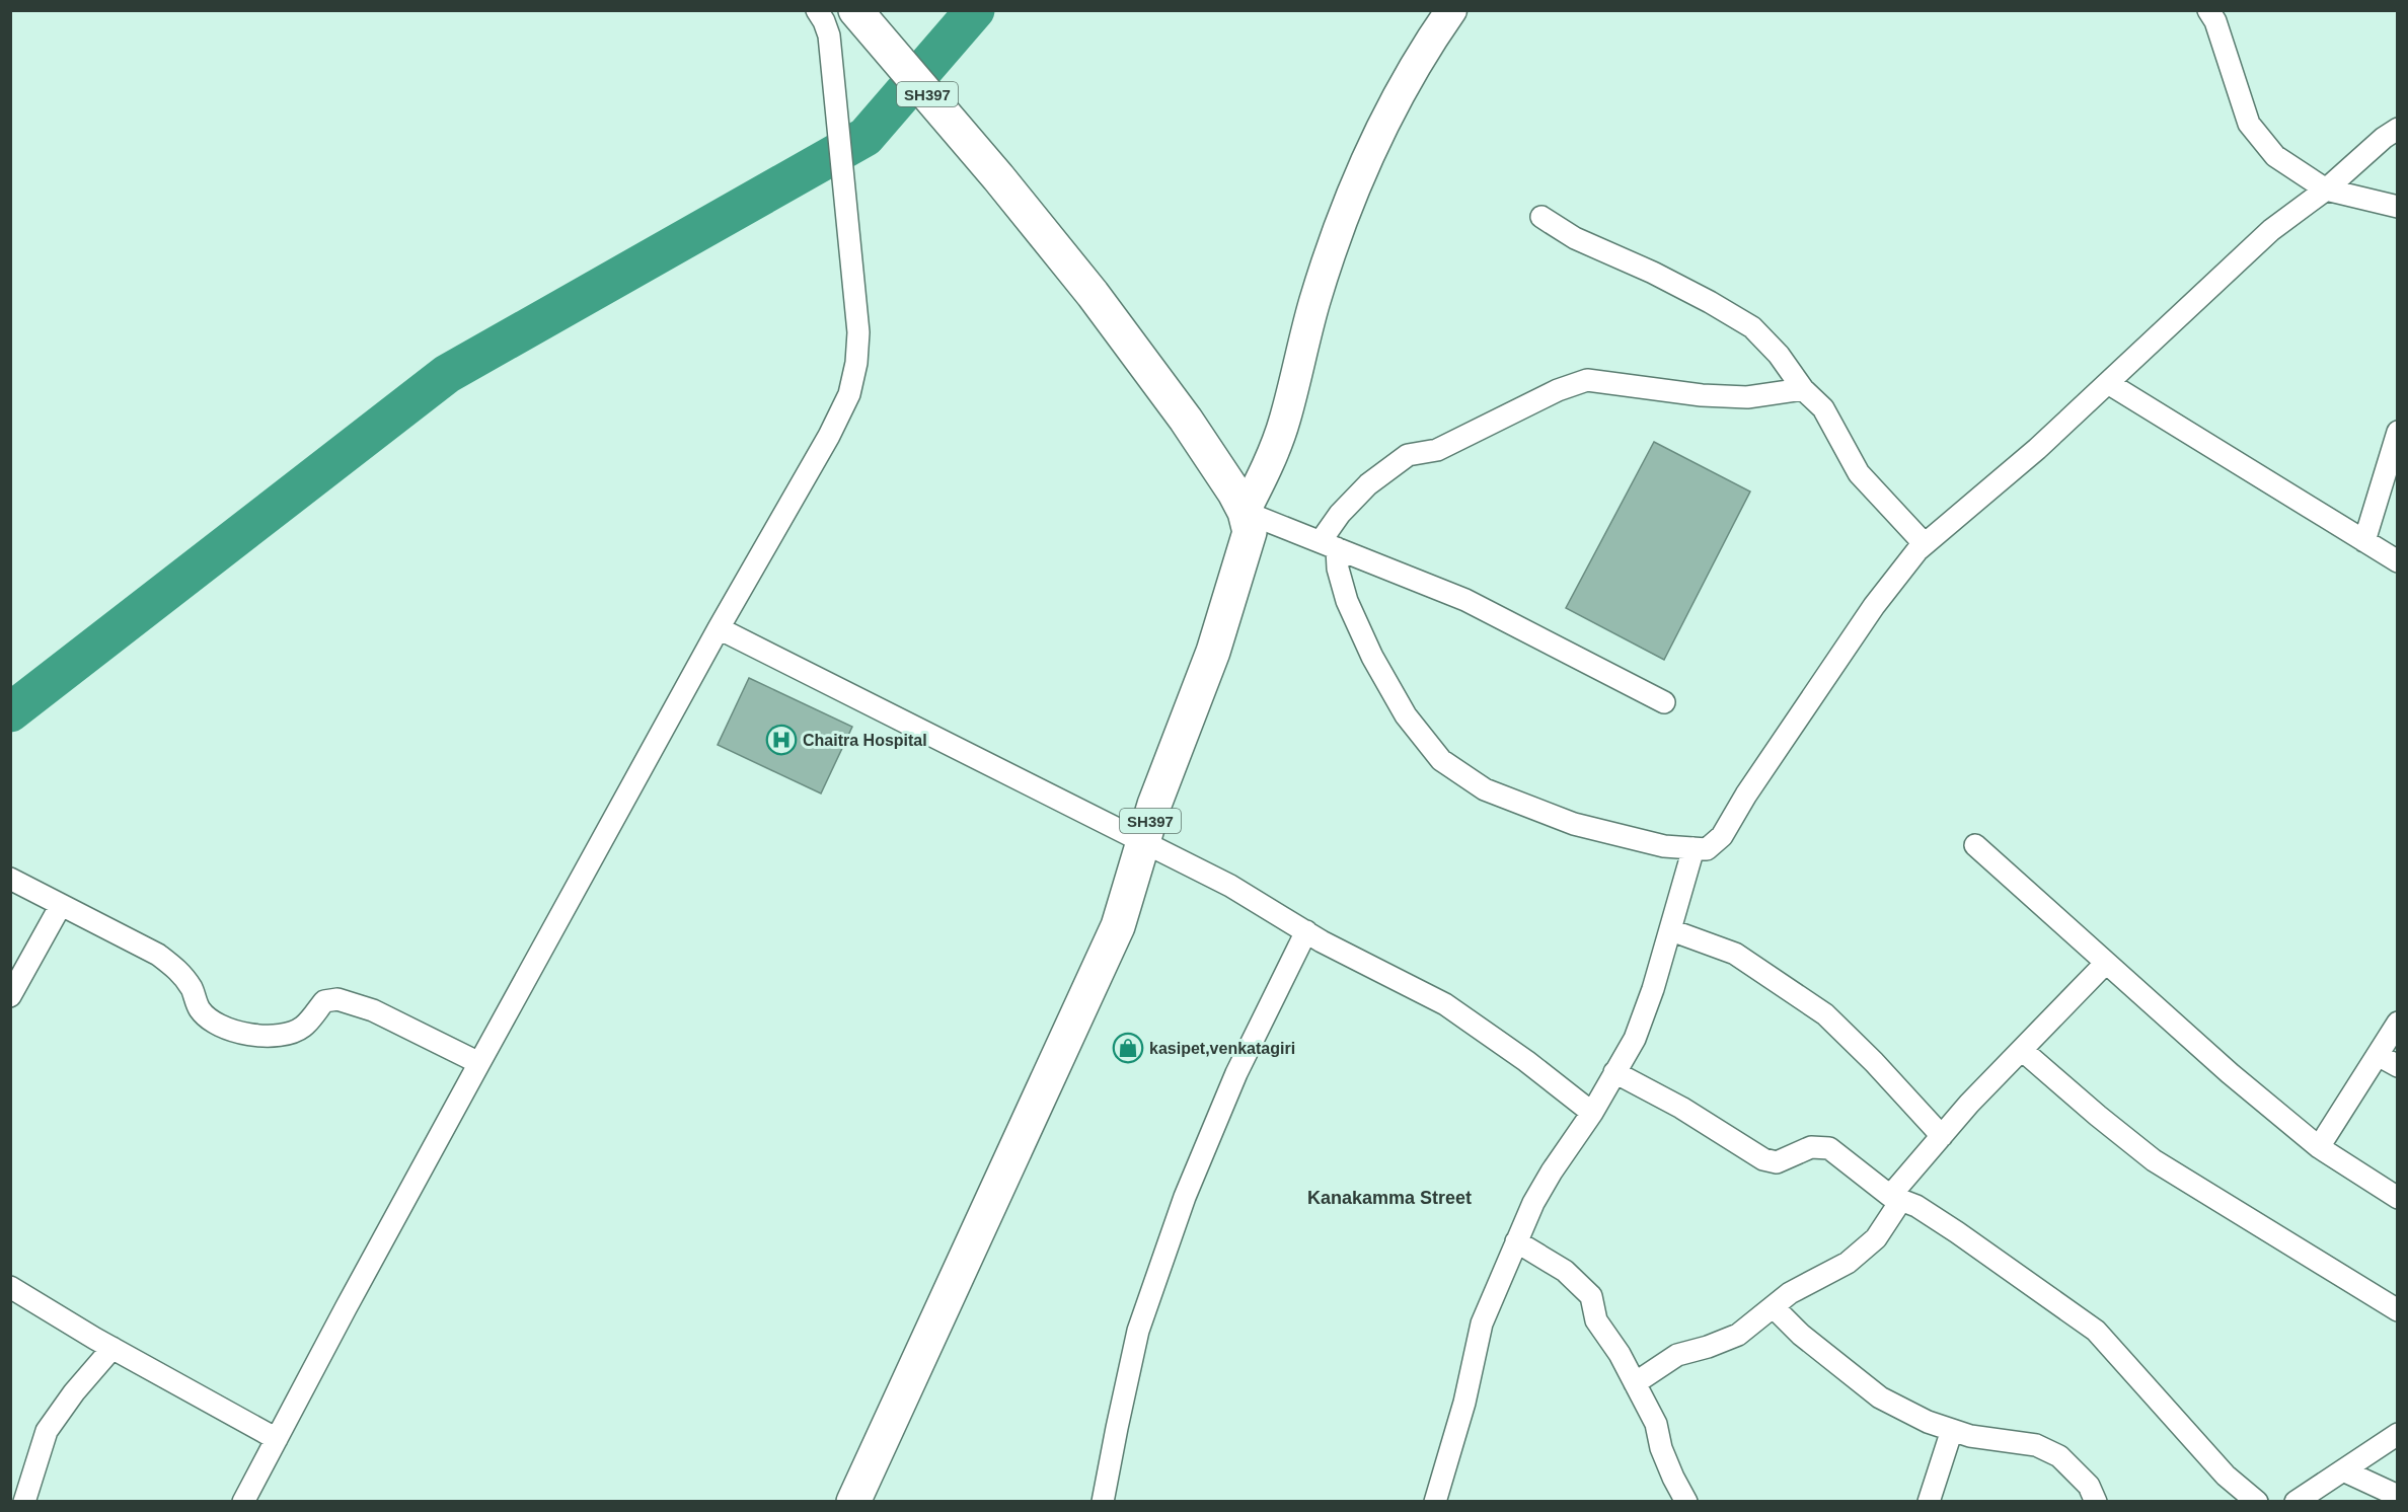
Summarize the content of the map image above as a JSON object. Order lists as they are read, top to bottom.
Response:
{
  "streets": {
    "main road": ["SH397"]
  },
  "districts": ["Kanakamma Street"],
  "places": {
    "hospital": ["Chaitra Hospital"],
    "shop": ["kasipet,venkatagiri"]
  }
}
